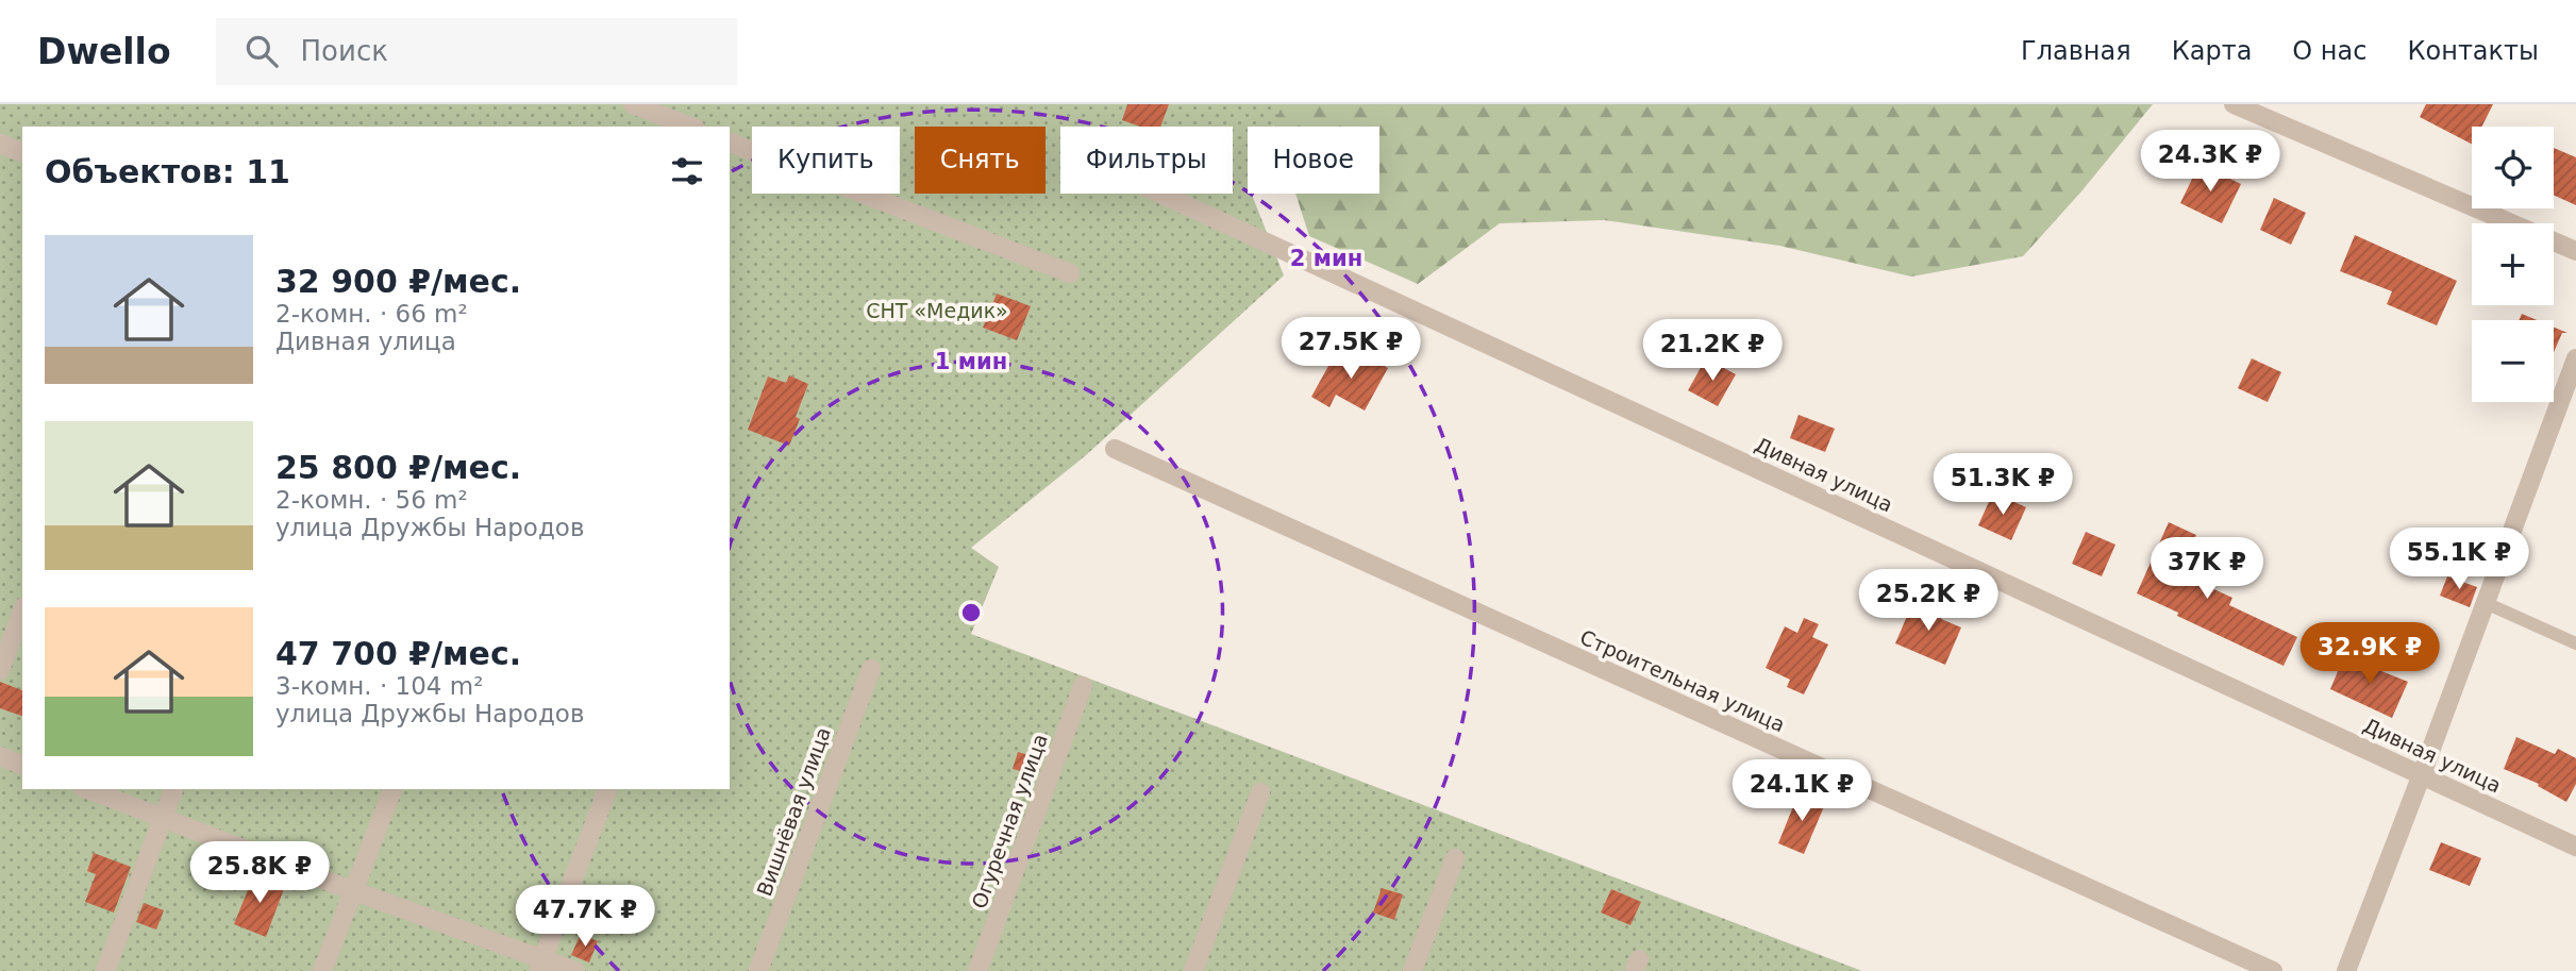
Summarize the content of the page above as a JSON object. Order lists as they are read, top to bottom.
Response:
{
  "streets": {
    "street": [
      "Дивная улица",
      "Строительная улица",
      "Вишнёвая улица",
      "Огуречная улица"
    ]
  },
  "parks": ["СНТ «Медик»"],
  "page": {
    "header": "Dwello",
    "search": "Поиск",
    "nav": [
      "Главная",
      "Карта",
      "О нас",
      "Контакты"
    ],
    "map_buttons": ["+", "−"],
    "chip": [
      "Купить",
      "Снять",
      "Фильтры",
      "Новое"
    ],
    "heading": "Объектов: 11",
    "price": [
      "24.3K ₽",
      "27.5K ₽",
      "21.2K ₽",
      "51.3K ₽",
      "55.1K ₽",
      "37K ₽",
      "25.2K ₽",
      "32.9K ₽",
      "24.1K ₽",
      "25.8K ₽",
      "47.7K ₽"
    ],
    "list": [
      {
        "name": "32 900 ₽/мес.",
        "note": "2-комн. · 66 m² · Дивная улица"
      },
      {
        "name": "25 800 ₽/мес.",
        "note": "2-комн. · 56 m² · улица Дружбы Народов"
      },
      {
        "name": "47 700 ₽/мес.",
        "note": "3-комн. · 104 m² · улица Дружбы Народов"
      }
    ]
  },
  "rings": ["2 мин", "1 мин"]
}
